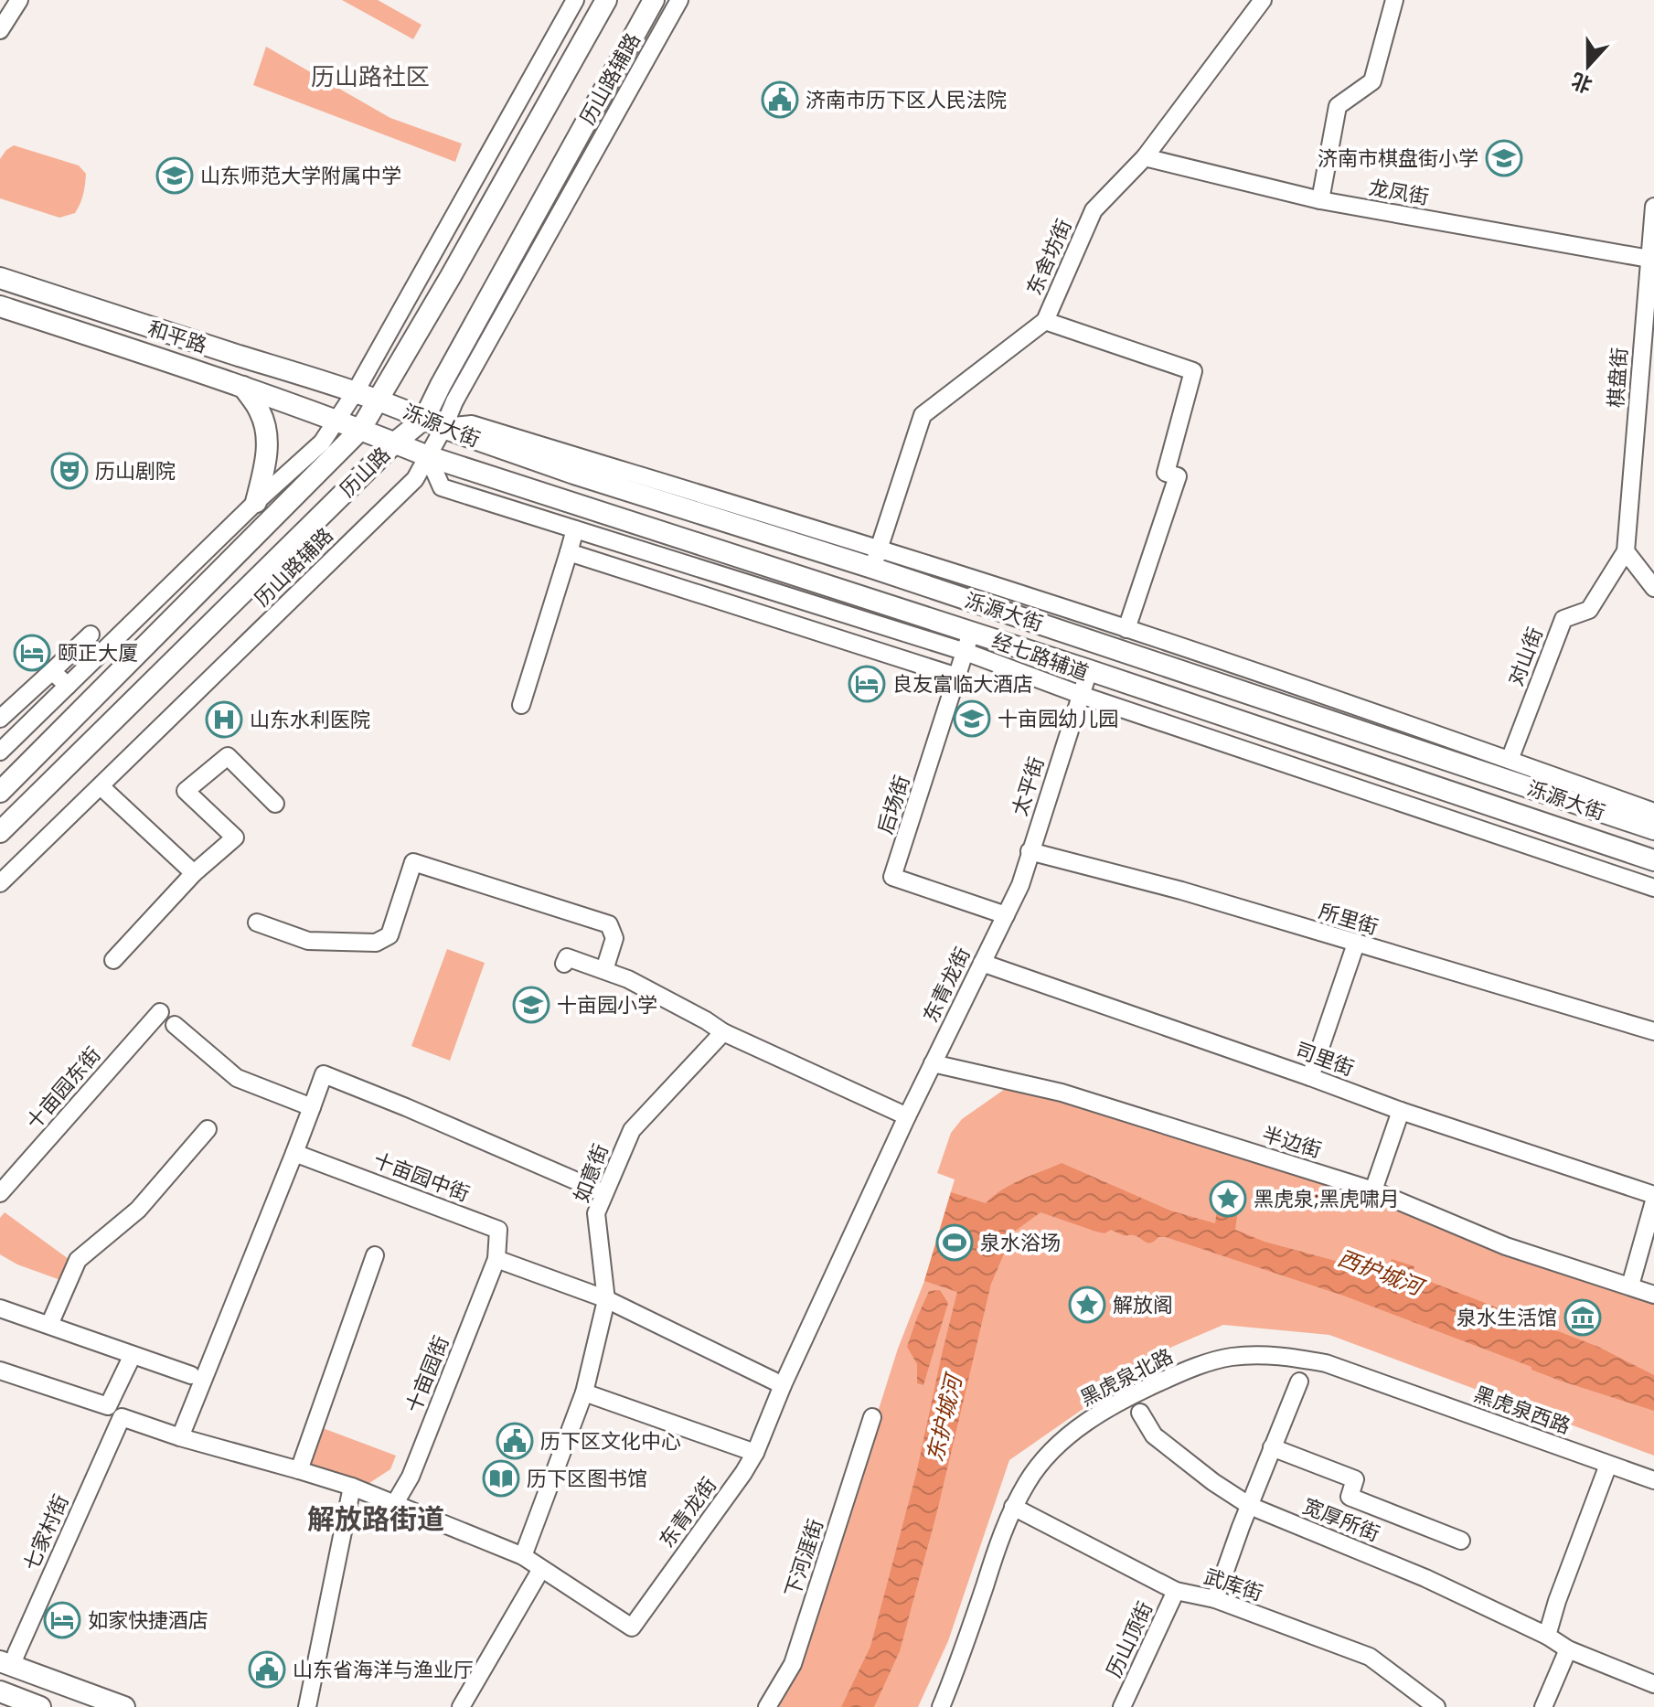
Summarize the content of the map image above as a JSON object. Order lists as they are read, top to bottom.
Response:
{
  "streets": {
    "main road": ["和平路", "泺源大街", "历山路"],
    "street": [
      "历山路辅路",
      "龙凤街",
      "东舍坊街",
      "棋盘街",
      "经七路辅道",
      "对山街",
      "太平街",
      "后场街",
      "所里街",
      "东青龙街",
      "司里街",
      "十亩园东街",
      "半边街",
      "如意街",
      "十亩园中街",
      "十亩园街",
      "黑虎泉北路",
      "黑虎泉西路",
      "宽厚所街",
      "七家村街",
      "下河涯街",
      "武库街",
      "历山顶街"
    ]
  },
  "crossings": [
    ["历山路辅路", "泺源大街"],
    ["历山路辅路", "历山路"],
    ["历山路辅路", "经七路辅道"],
    ["龙凤街", "东舍坊街"],
    ["龙凤街", "棋盘街"],
    ["东舍坊街", "泺源大街"],
    ["和平路", "泺源大街"],
    ["和平路", "历山路"],
    ["棋盘街", "对山街"],
    ["泺源大街", "历山路"],
    ["泺源大街", "经七路辅道"],
    ["泺源大街", "太平街"],
    ["泺源大街", "后场街"],
    ["经七路辅道", "太平街"],
    ["经七路辅道", "后场街"],
    ["太平街", "后场街"],
    ["太平街", "所里街"],
    ["太平街", "东青龙街"],
    ["后场街", "东青龙街"],
    ["东青龙街", "司里街"],
    ["东青龙街", "半边街"],
    ["东青龙街", "如意街"],
    ["东青龙街", "十亩园街"],
    ["东青龙街", "七家村街"],
    ["十亩园中街", "十亩园街"],
    ["黑虎泉北路", "黑虎泉西路"],
    ["黑虎泉北路", "武库街"],
    ["武库街", "历山顶街"]
  ],
  "districts": ["历山路社区", "解放路街道"],
  "water": ["西护城河", "东护城河"],
  "places": {
    "public building": ["济南市历下区人民法院", "历下区文化中心", "山东省海洋与渔业厅"],
    "school or university": [
      "济南市棋盘街小学",
      "山东师范大学附属中学",
      "十亩园幼儿园",
      "十亩园小学"
    ],
    "theatre": ["历山剧院"],
    "hotel": ["颐正大厦", "良友富临大酒店", "如家快捷酒店"],
    "hospital": ["山东水利医院"],
    "place": ["黑虎泉;黑虎啸月", "解放阁"],
    "sports": ["泉水浴场"],
    "museum": ["泉水生活馆"],
    "library": ["历下区图书馆"]
  },
  "north": "bottom"
}
